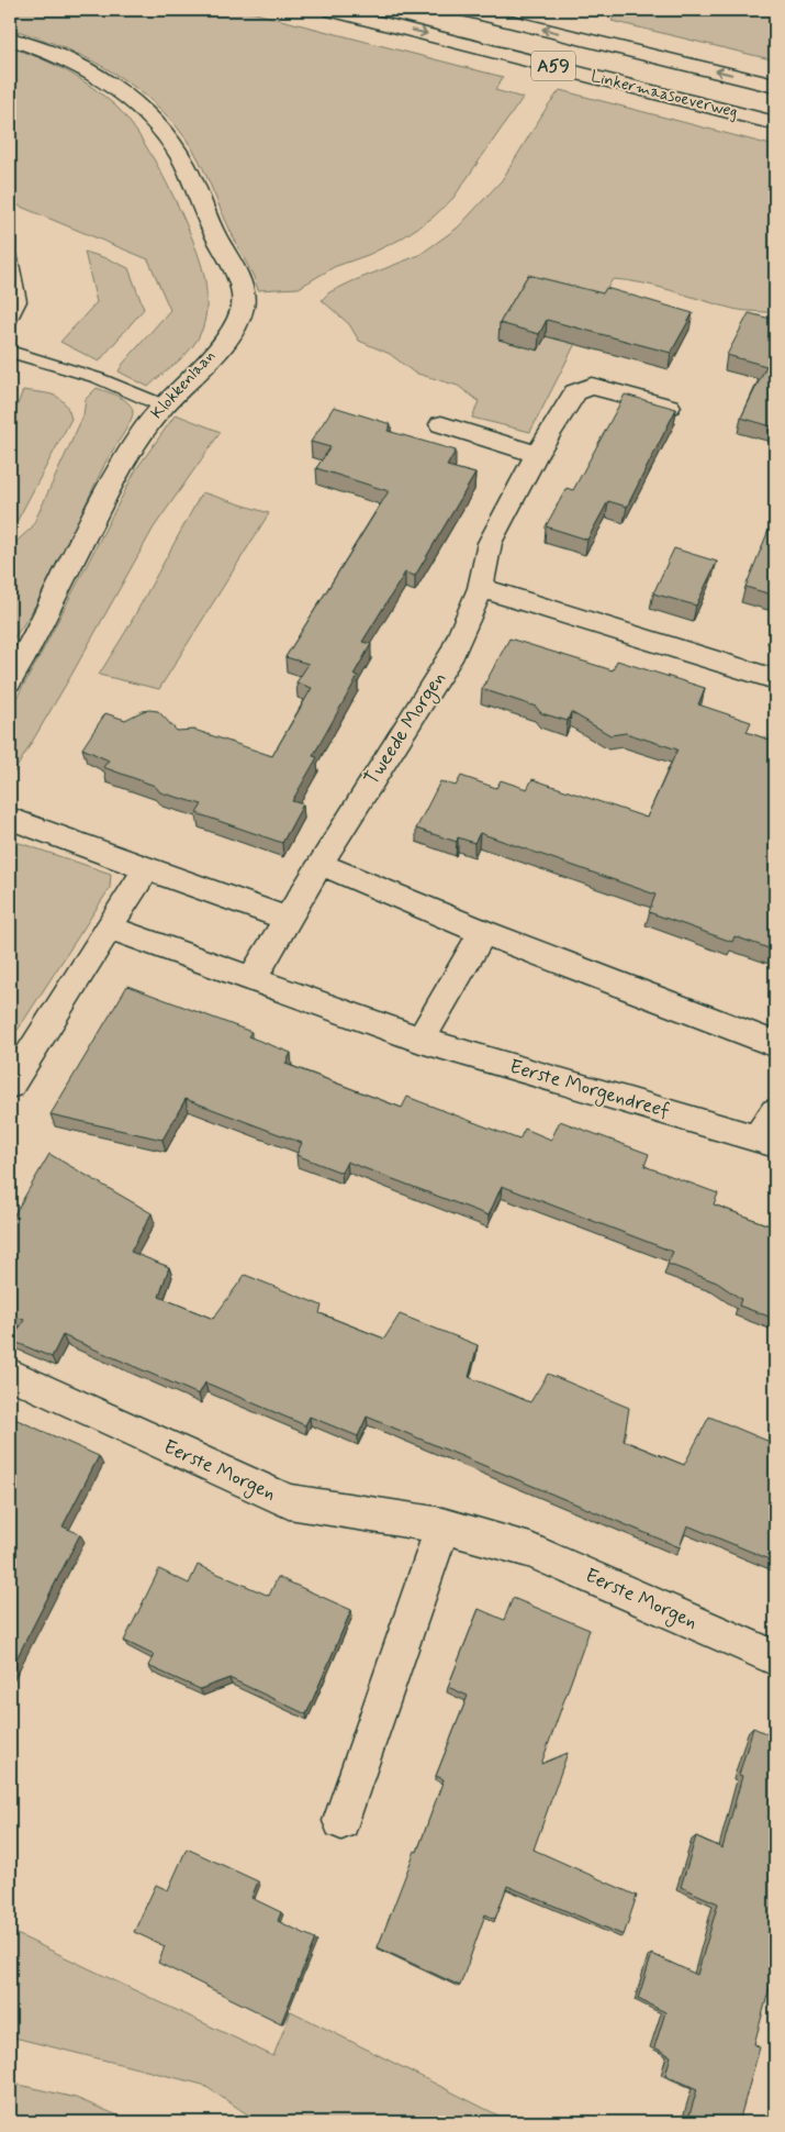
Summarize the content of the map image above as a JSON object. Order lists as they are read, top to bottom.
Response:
{
  "streets": {
    "main road": [
      "A59",
      "Linkermaasoeverweg",
      "Klokkenlaan",
      "Tweede Morgen",
      "Eerste Morgendreef",
      "Eerste Morgen"
    ]
  }
}
